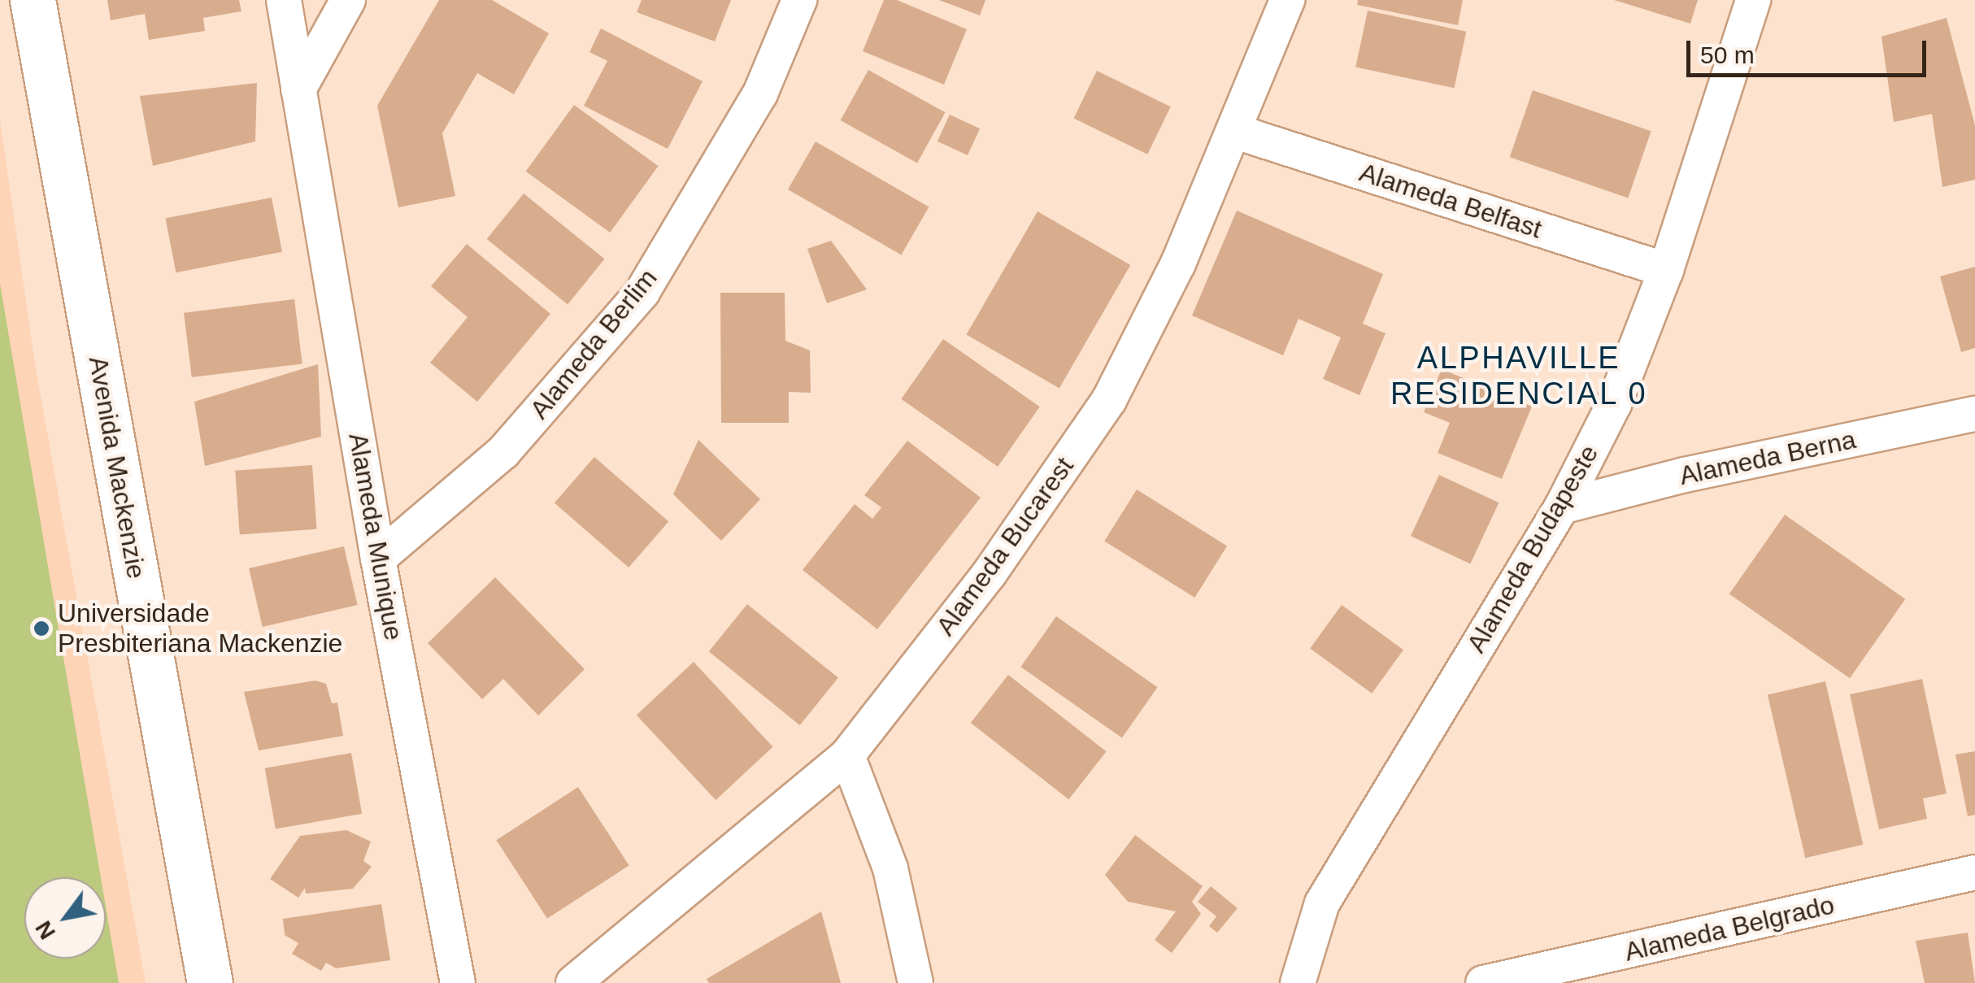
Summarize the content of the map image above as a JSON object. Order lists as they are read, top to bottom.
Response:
{
  "streets": {
    "main road": ["Avenida Mackenzie"],
    "street": [
      "Alameda Belfast",
      "Alameda Berlim",
      "Alameda Berna",
      "Alameda Munique",
      "Alameda Bucarest",
      "Alameda Budapeste",
      "Alameda Belgrado"
    ]
  },
  "crossings": [
    ["Alameda Belfast", "Alameda Bucarest"],
    ["Alameda Belfast", "Alameda Budapeste"],
    ["Alameda Berlim", "Alameda Munique"],
    ["Alameda Berna", "Alameda Budapeste"]
  ],
  "districts": ["ALPHAVILLE RESIDENCIAL 0"],
  "places": ["Universidade Presbiteriana Mackenzie"],
  "scale_bar": "50 m",
  "north": "bottom left"
}
